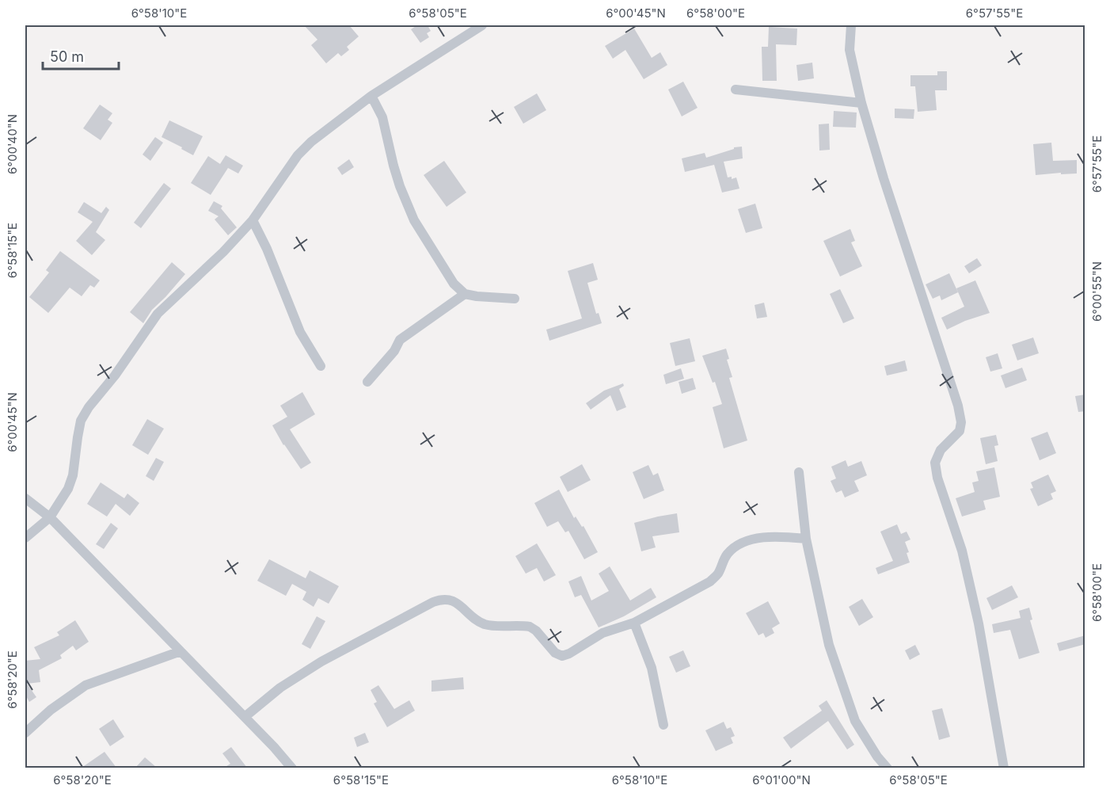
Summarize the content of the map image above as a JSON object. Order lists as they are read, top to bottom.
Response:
{
  "scale_bar": "50 m",
  "coordinates": [
    "6°58'10\"E",
    "6°58'05\"E",
    "6°00'45\"N",
    "6°58'00\"E",
    "6°57'55\"E",
    "6°00'40\"N",
    "6°58'15\"E",
    "6°00'55\"N",
    "6°58'20\"E",
    "6°01'00\"N"
  ]
}
